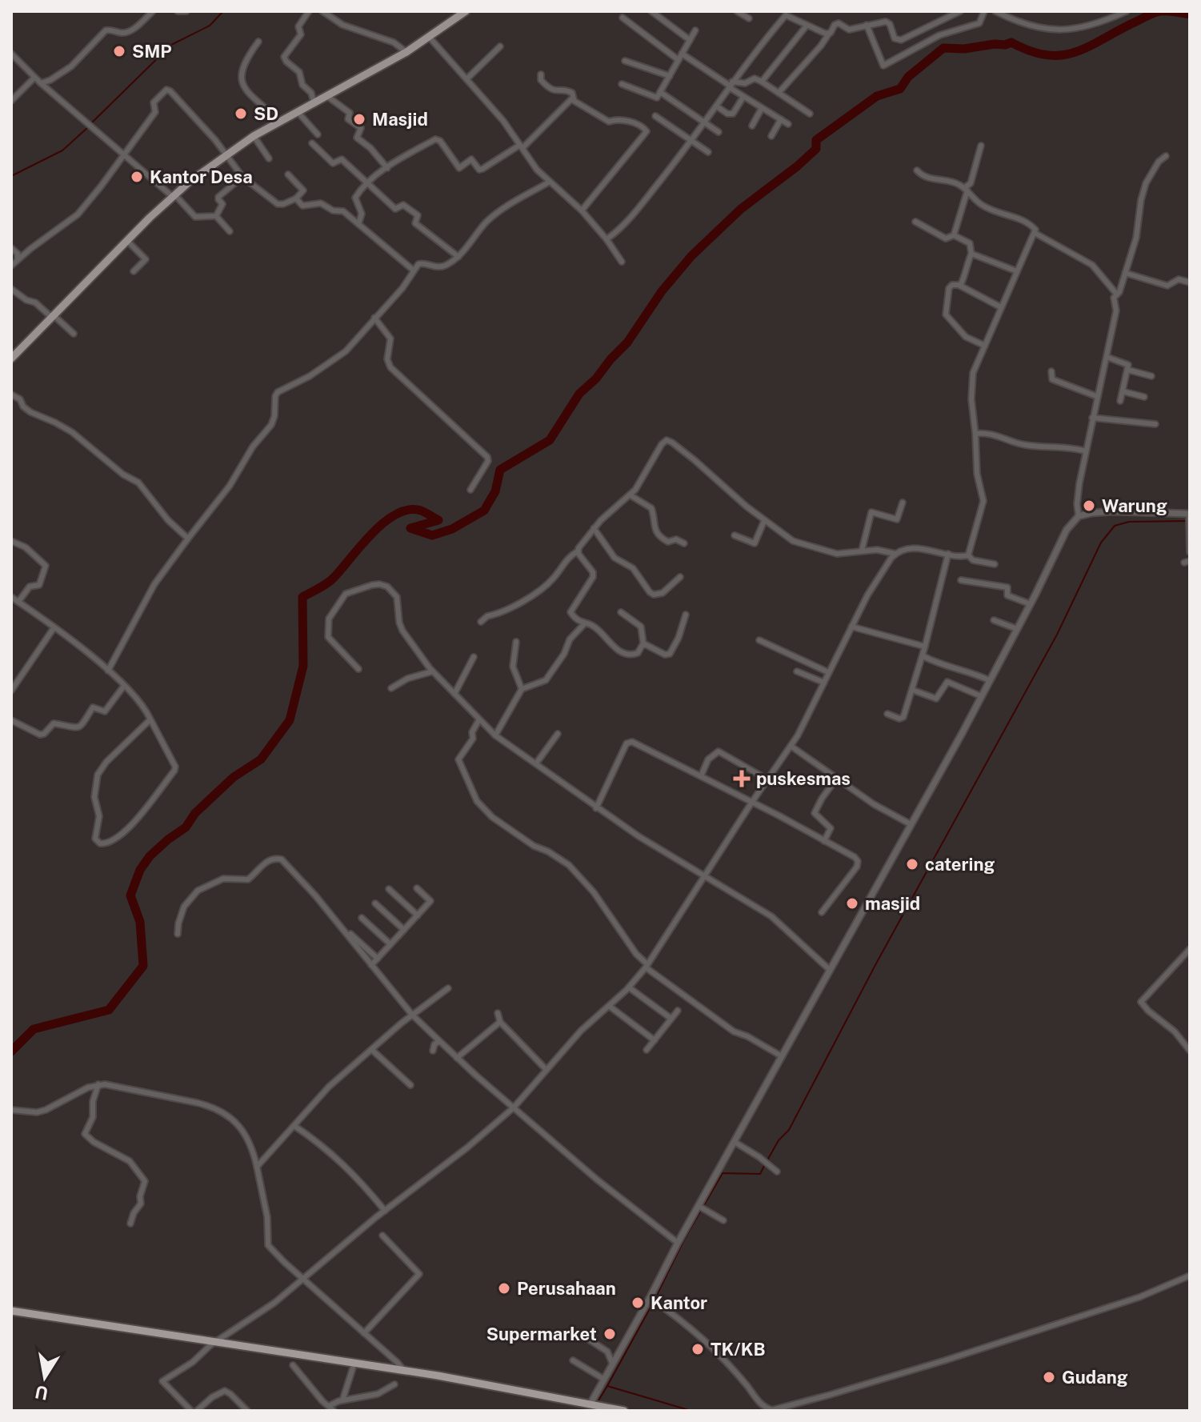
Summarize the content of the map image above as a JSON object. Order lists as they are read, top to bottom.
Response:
{
  "places": {
    "other": [
      "SMP",
      "SD",
      "Masjid",
      "Kantor Desa",
      "Warung",
      "catering",
      "masjid",
      "Perusahaan",
      "Kantor",
      "Supermarket",
      "TK/KB",
      "Gudang"
    ],
    "health": ["puskesmas"]
  },
  "north": "bottom"
}
